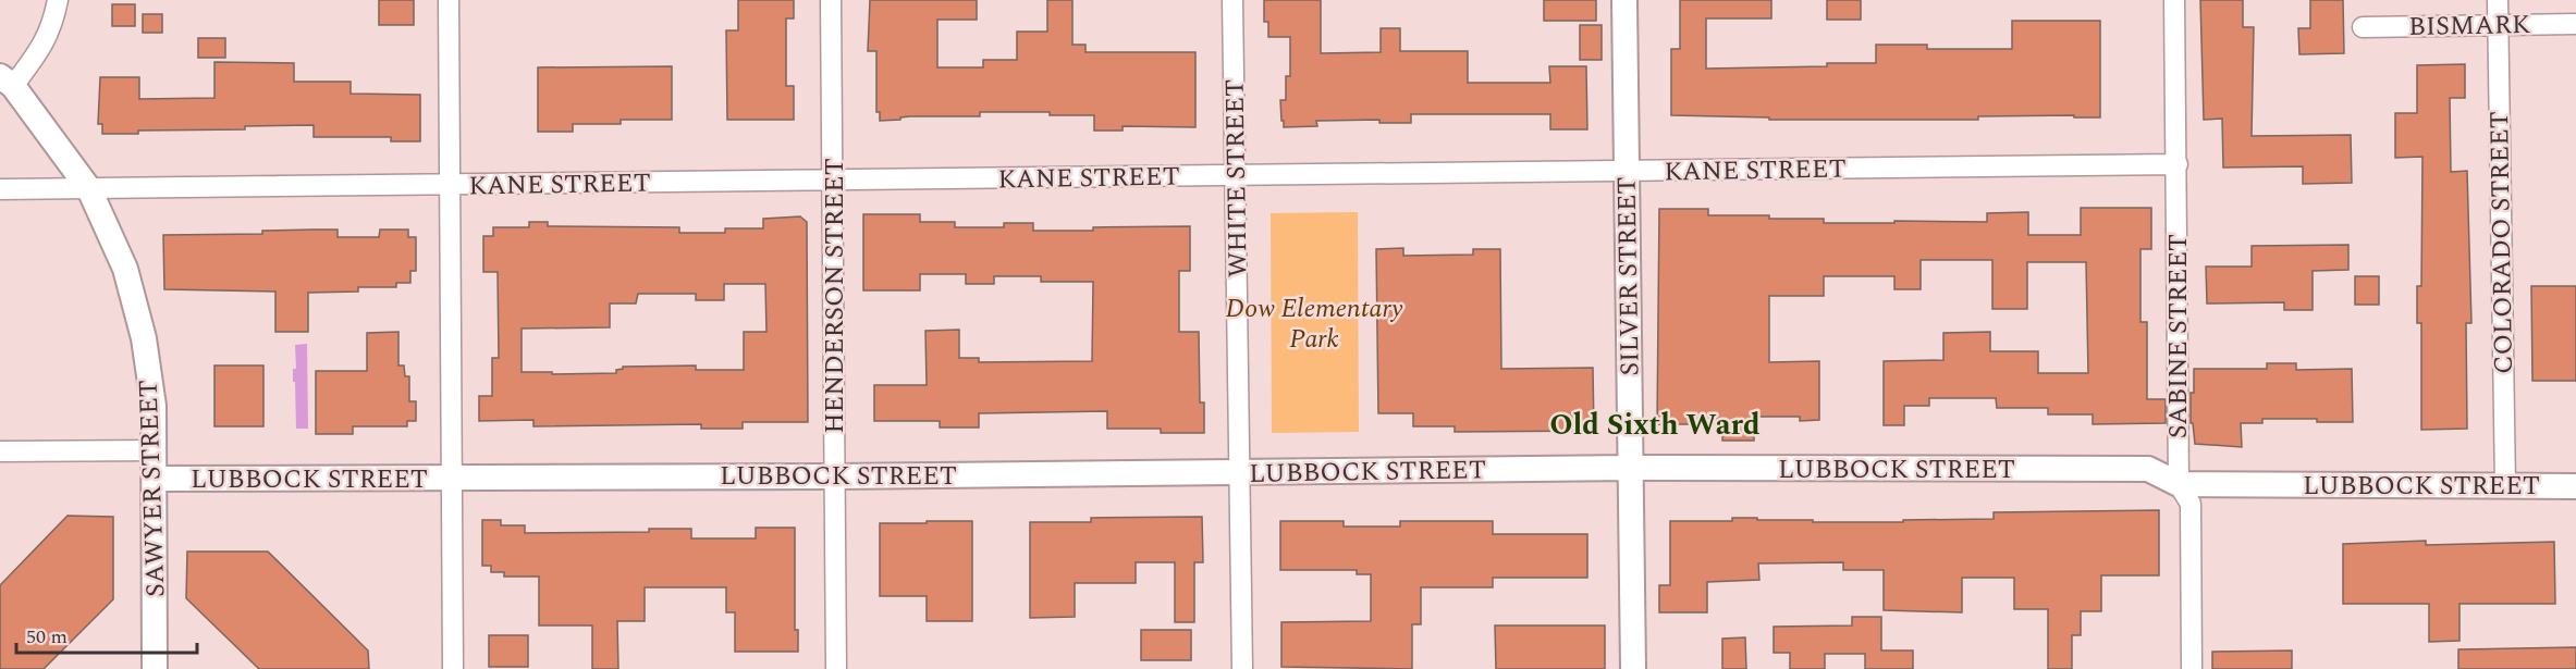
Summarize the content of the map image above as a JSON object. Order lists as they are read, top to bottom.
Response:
{
  "streets": {
    "street": [
      "BISMARK",
      "KANE STREET",
      "WHITE STREET",
      "COLORADO STREET",
      "SILVER STREET",
      "HENDERSON STREET",
      "SABINE STREET",
      "LUBBOCK STREET",
      "SAWYER STREET"
    ]
  },
  "crossings": [
    ["BISMARK", "COLORADO STREET"],
    ["KANE STREET", "WHITE STREET"],
    ["KANE STREET", "SILVER STREET"],
    ["KANE STREET", "HENDERSON STREET"],
    ["KANE STREET", "SABINE STREET"],
    ["KANE STREET", "SAWYER STREET"],
    ["WHITE STREET", "LUBBOCK STREET"],
    ["COLORADO STREET", "LUBBOCK STREET"],
    ["SILVER STREET", "LUBBOCK STREET"],
    ["HENDERSON STREET", "LUBBOCK STREET"],
    ["SABINE STREET", "LUBBOCK STREET"],
    ["LUBBOCK STREET", "SAWYER STREET"]
  ],
  "districts": ["Old Sixth Ward"],
  "parks": ["Dow Elementary Park"],
  "scale_bar": "50 m"
}
